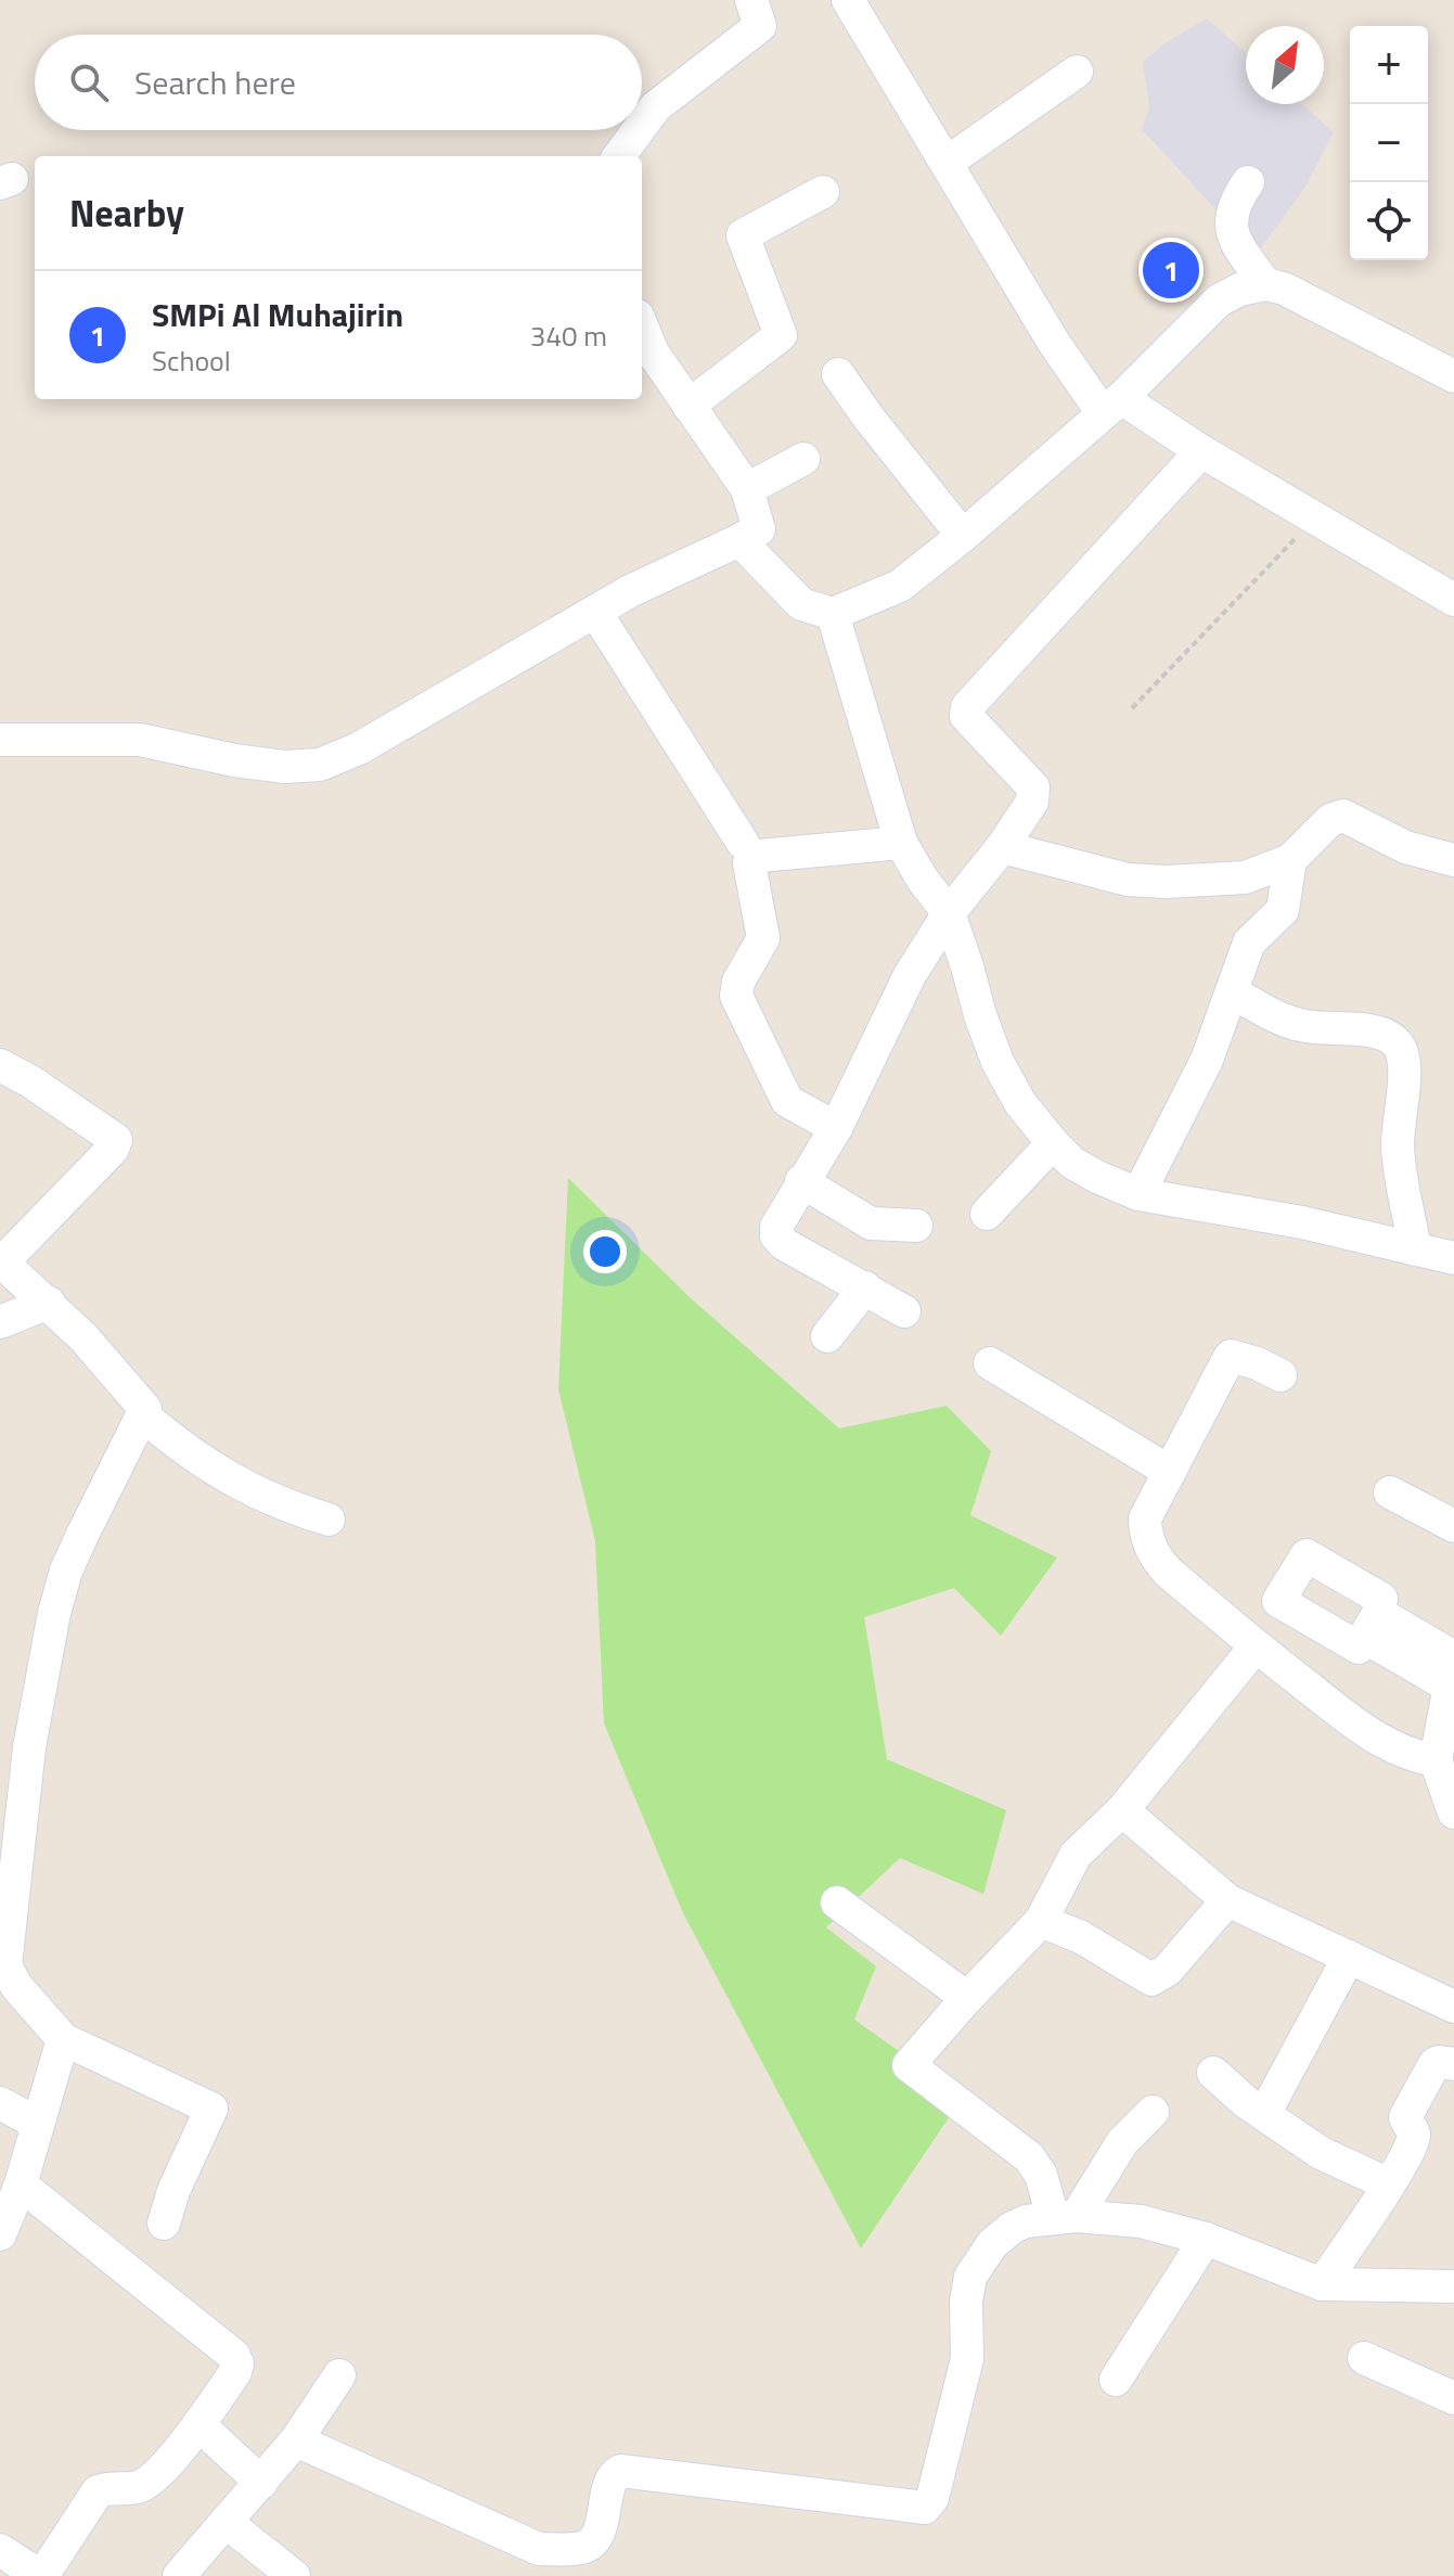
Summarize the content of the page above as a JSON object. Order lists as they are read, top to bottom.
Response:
{
  "north": "top right",
  "page": {
    "map_buttons": ["+", "−"],
    "search": "Search here",
    "heading": "Nearby",
    "pins": "1",
    "list": [
      {
        "mark": "1",
        "name": "SMPi Al Muhajirin",
        "note": "School",
        "value": "340 m"
      }
    ]
  }
}
